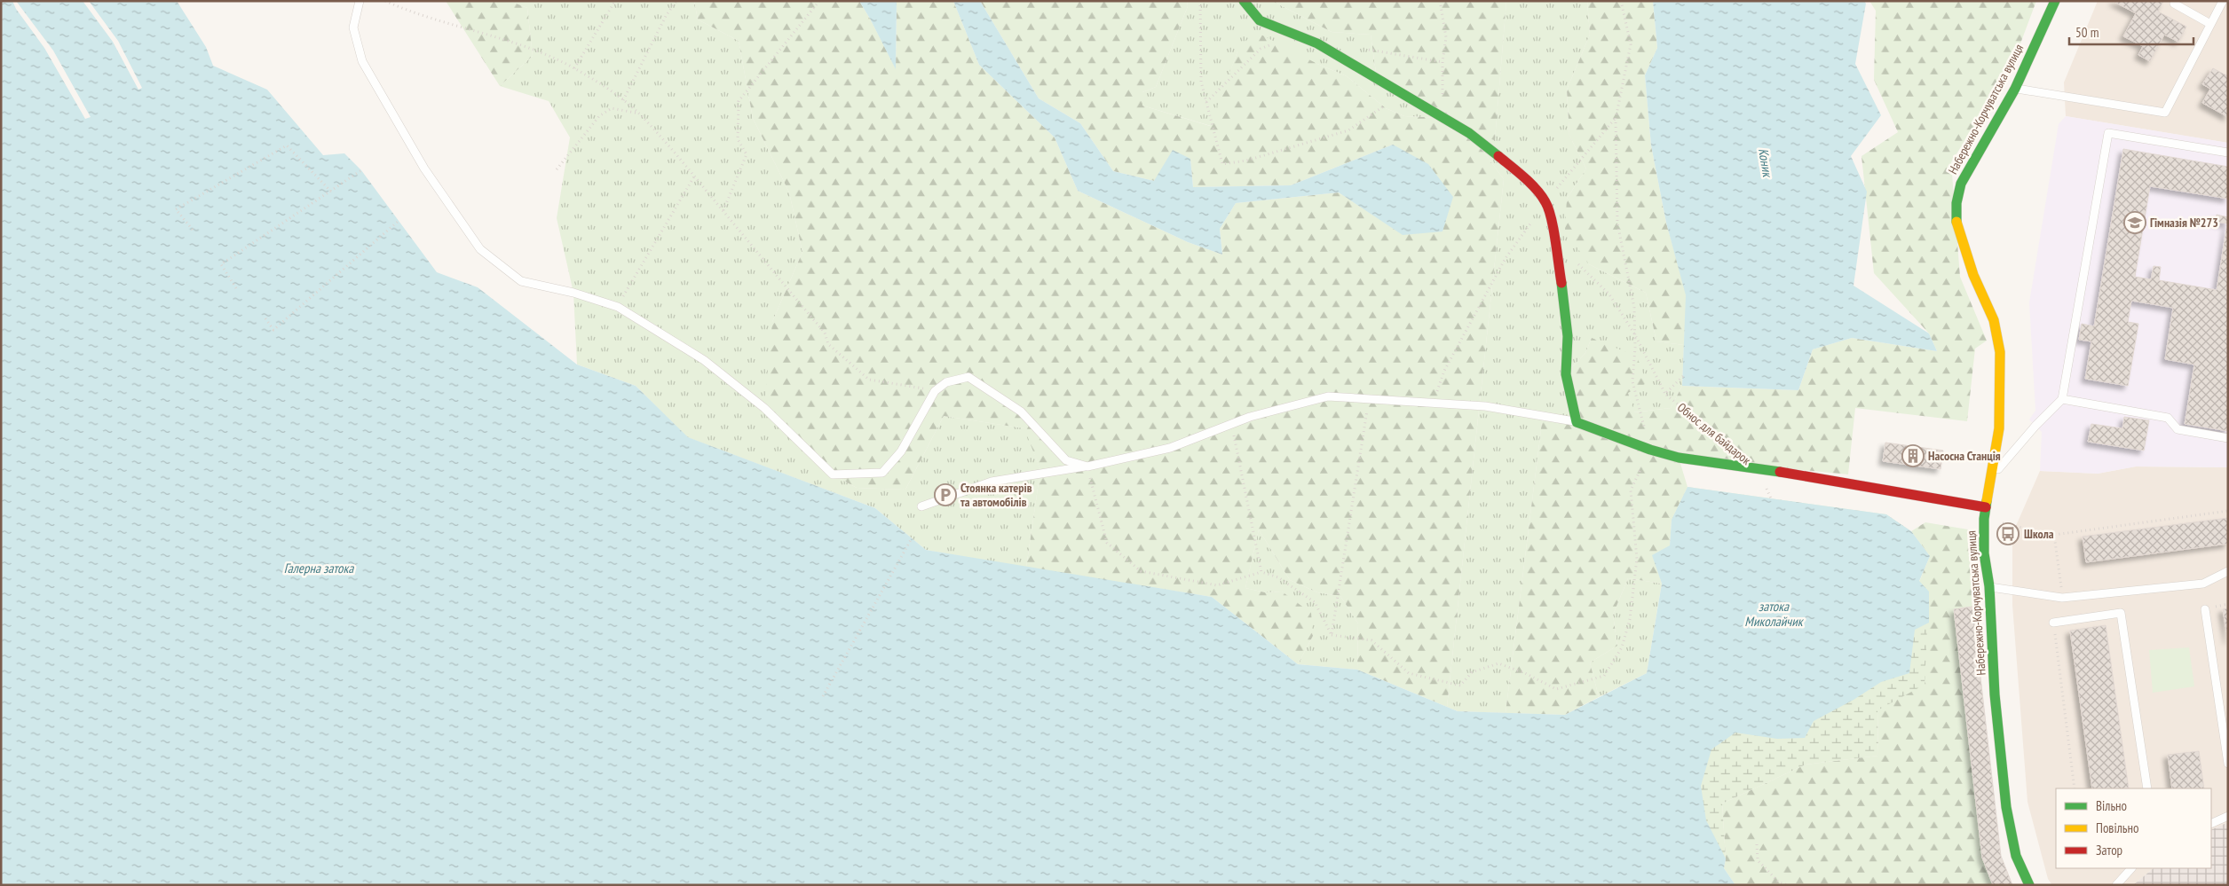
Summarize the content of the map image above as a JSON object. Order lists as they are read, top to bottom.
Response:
{
  "streets": {
    "street": ["Набережно-Корчуватська вулиця"],
    "path": ["Обнос для байдарок"]
  },
  "water": ["Коник", "Галерна затока", "затока Миколайчик"],
  "places": {
    "school or university": ["Гімназія №273"],
    "building": ["Насосна Станція"],
    "parking": ["Стоянка катерів та автомобілів"],
    "bus stop": ["Школа"]
  },
  "legend": ["Вільно", "Повільно", "Затор"],
  "scale_bar": "50 m"
}
